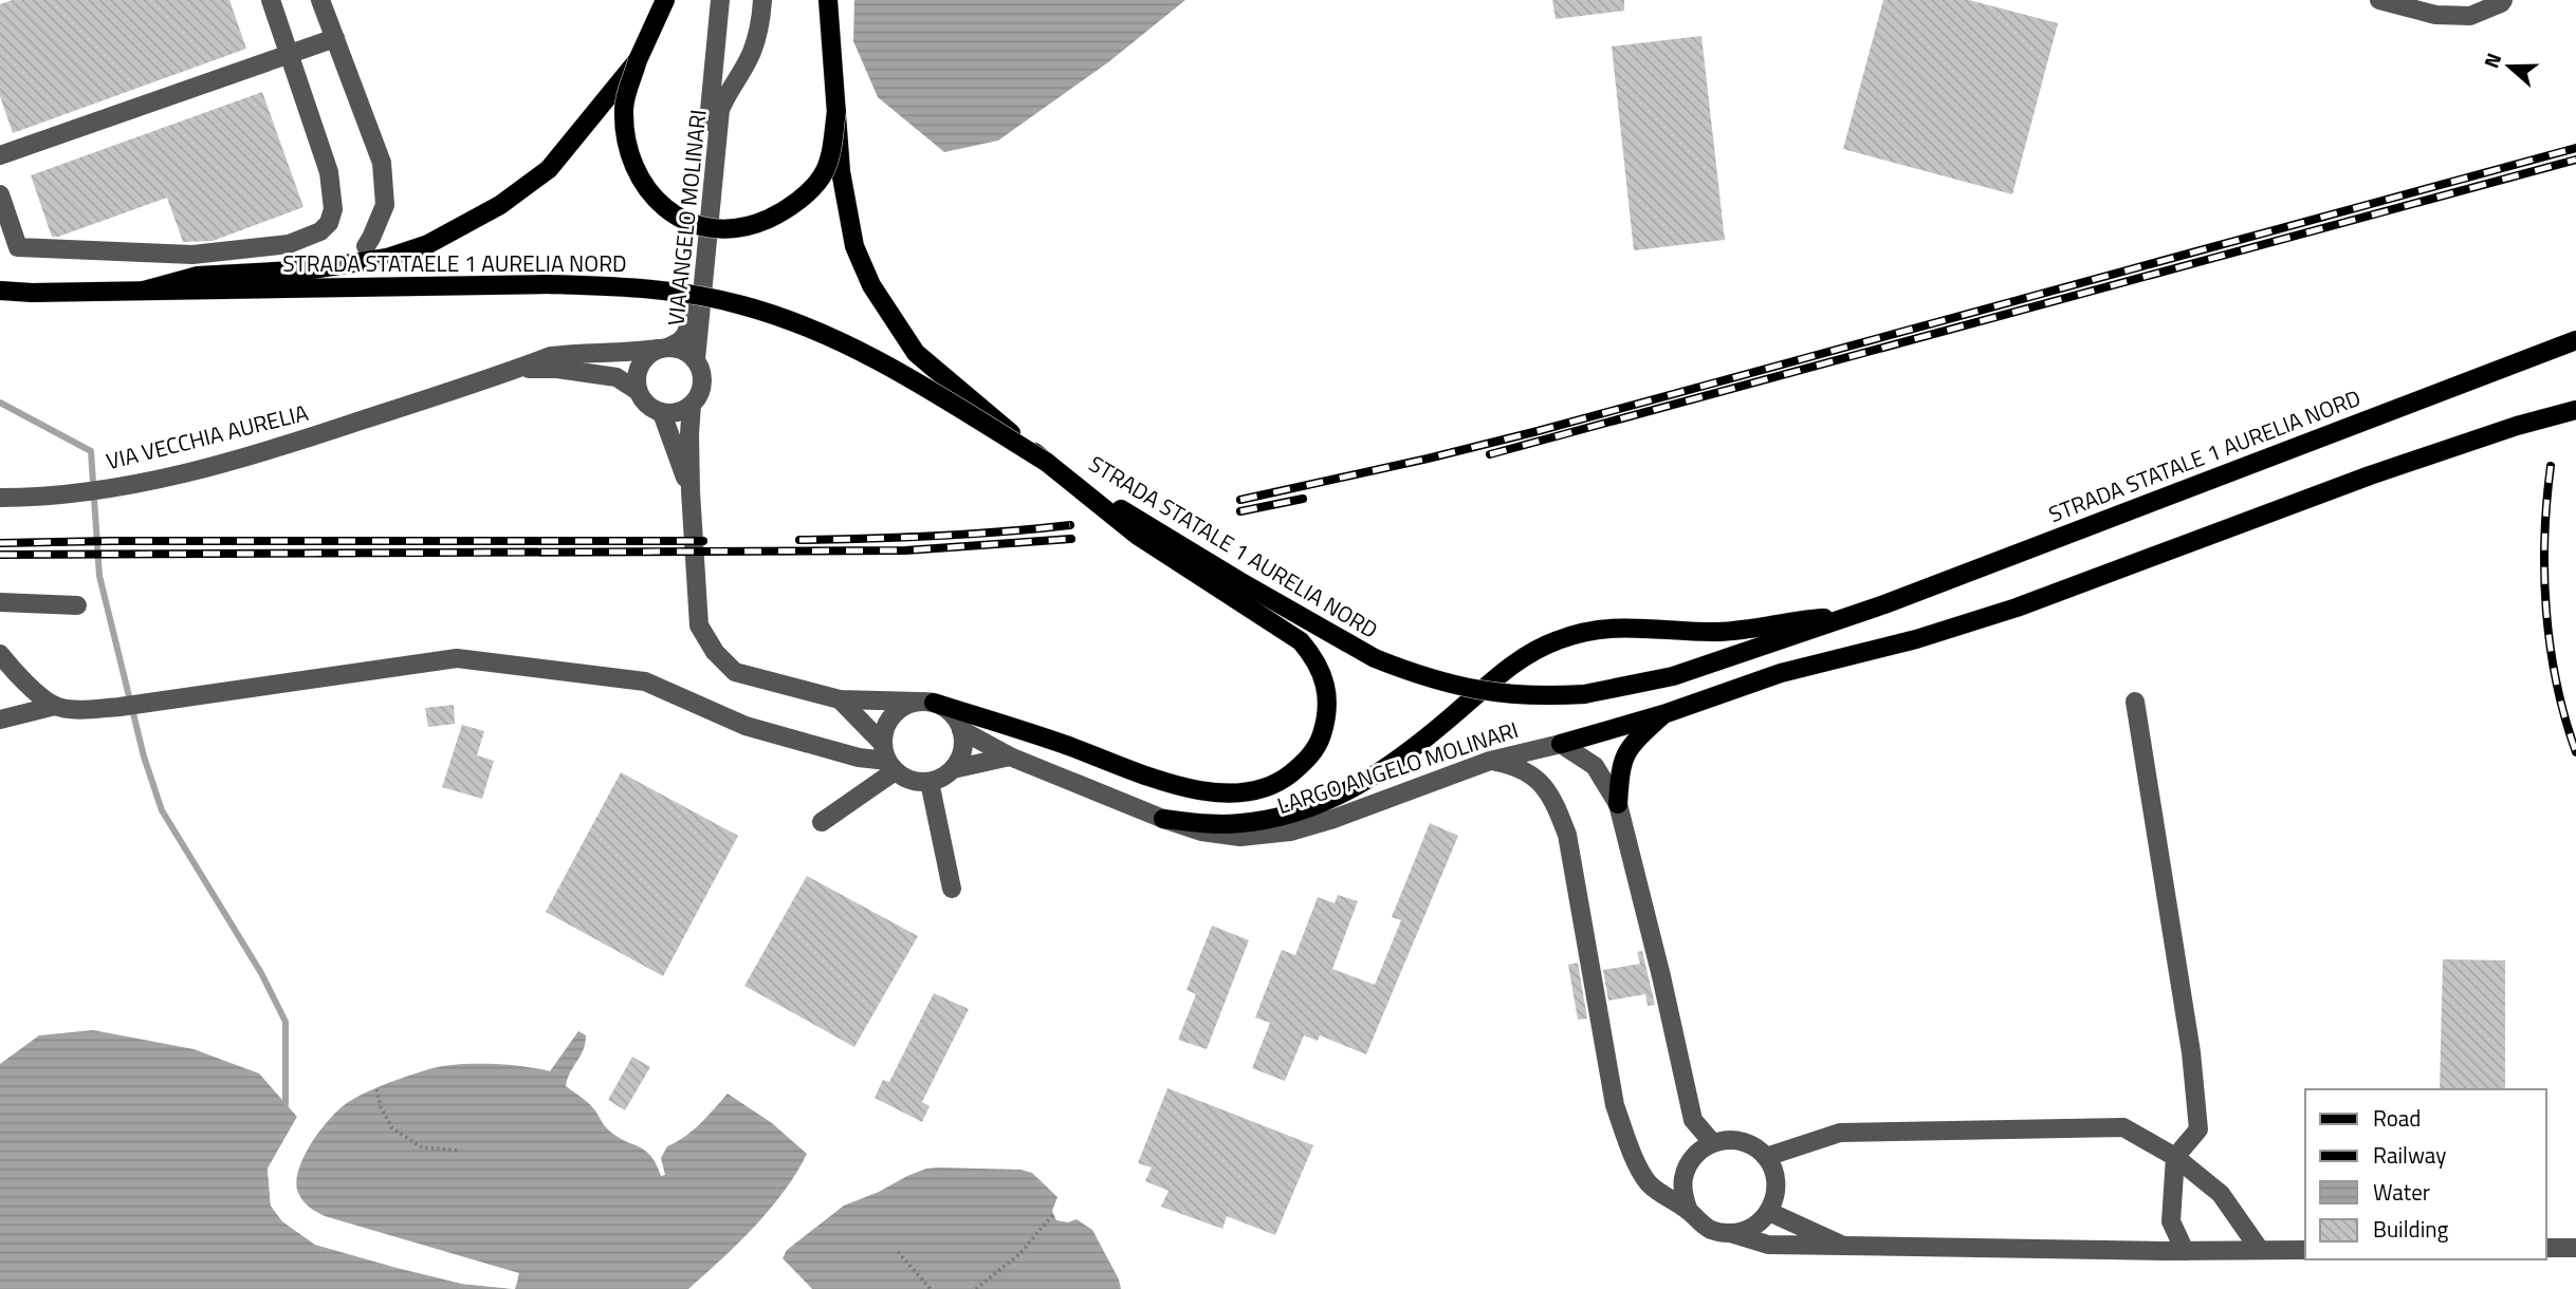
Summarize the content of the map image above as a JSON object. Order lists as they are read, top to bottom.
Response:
{
  "streets": {
    "main road": ["STRADA STATAELE 1 AURELIA NORD", "STRADA STATALE 1 AURELIA NORD"],
    "street": ["VIA ANGELO MOLINARI", "VIA VECCHIA AURELIA", "LARGO ANGELO MOLINARI"]
  },
  "crossings": [
    ["VIA ANGELO MOLINARI", "VIA VECCHIA AURELIA"]
  ],
  "legend": [
    "Road",
    "Railway",
    "Water",
    "Building"
  ],
  "north": "left"
}
